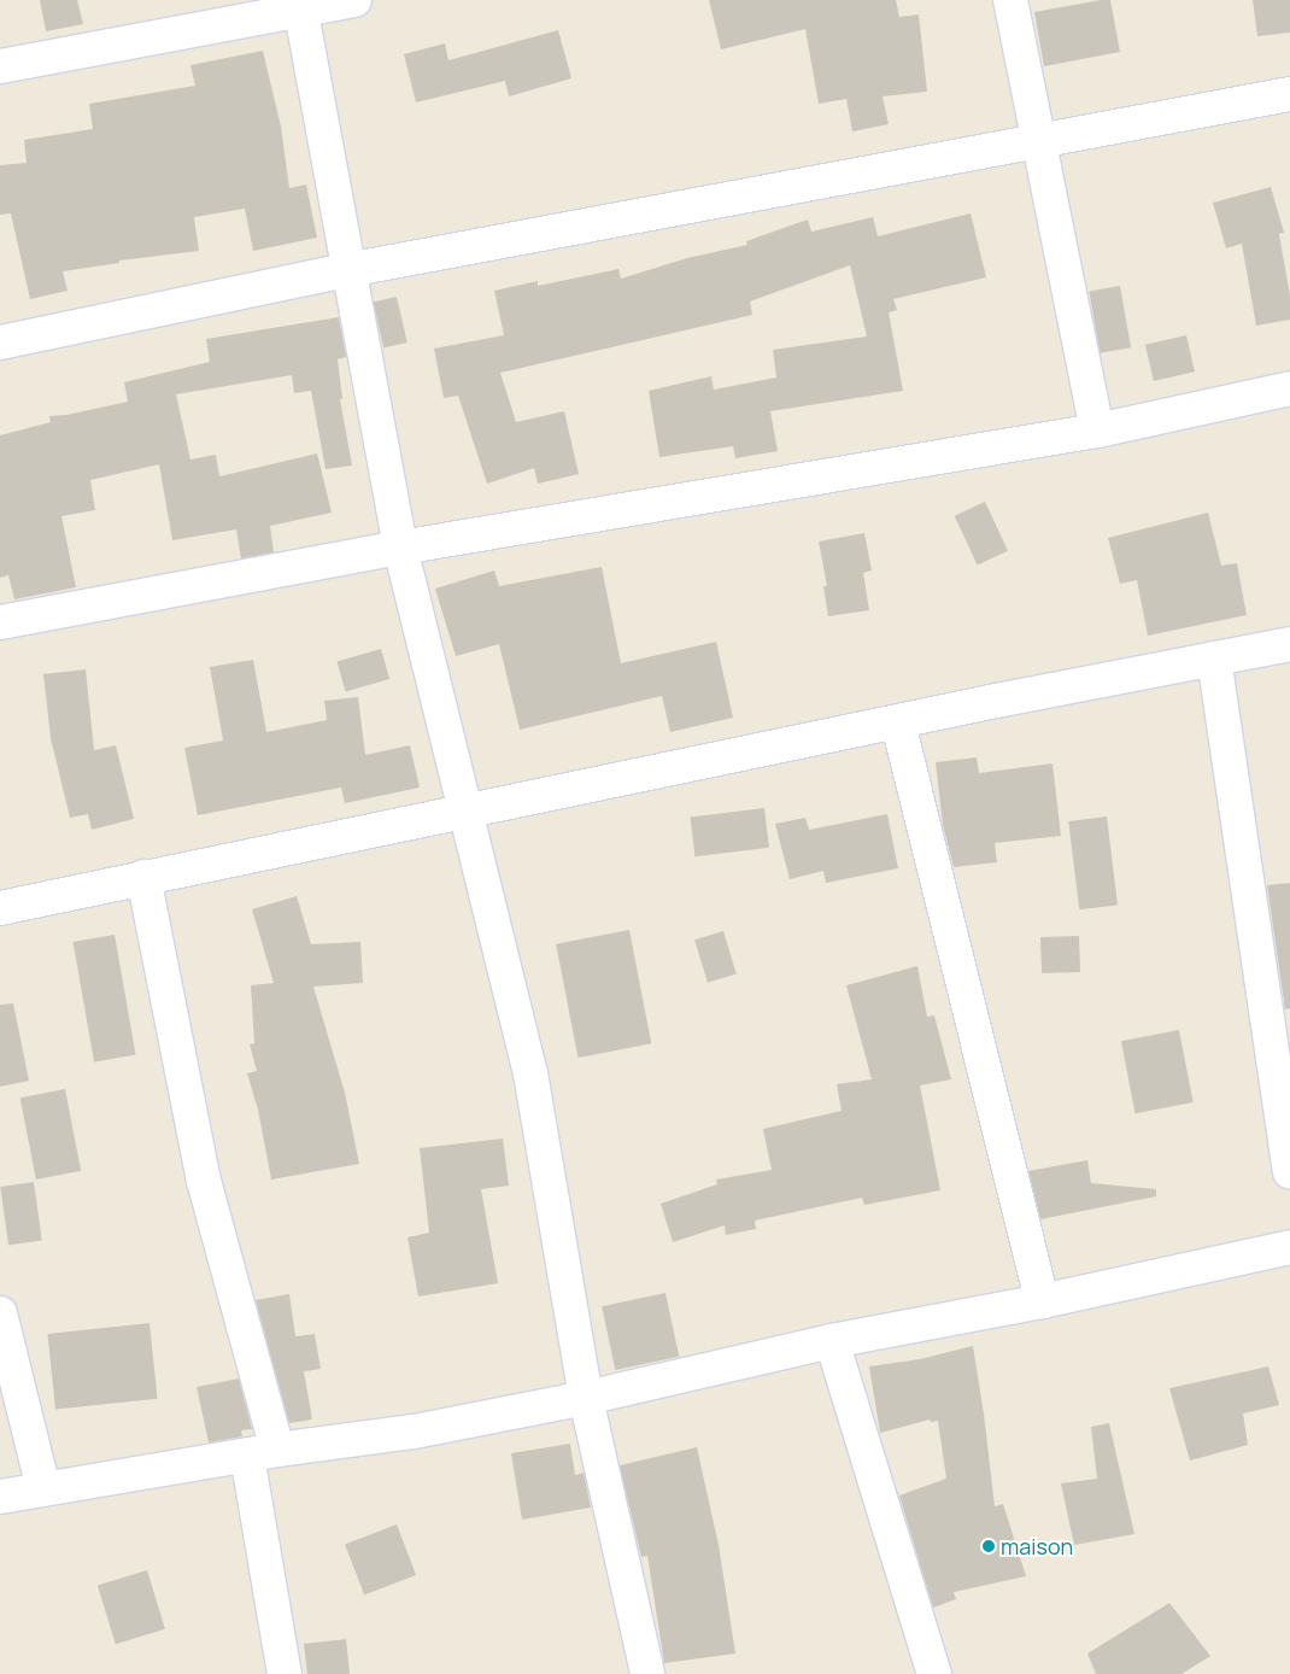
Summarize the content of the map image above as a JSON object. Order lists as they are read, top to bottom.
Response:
{
  "places": ["maison"]
}
